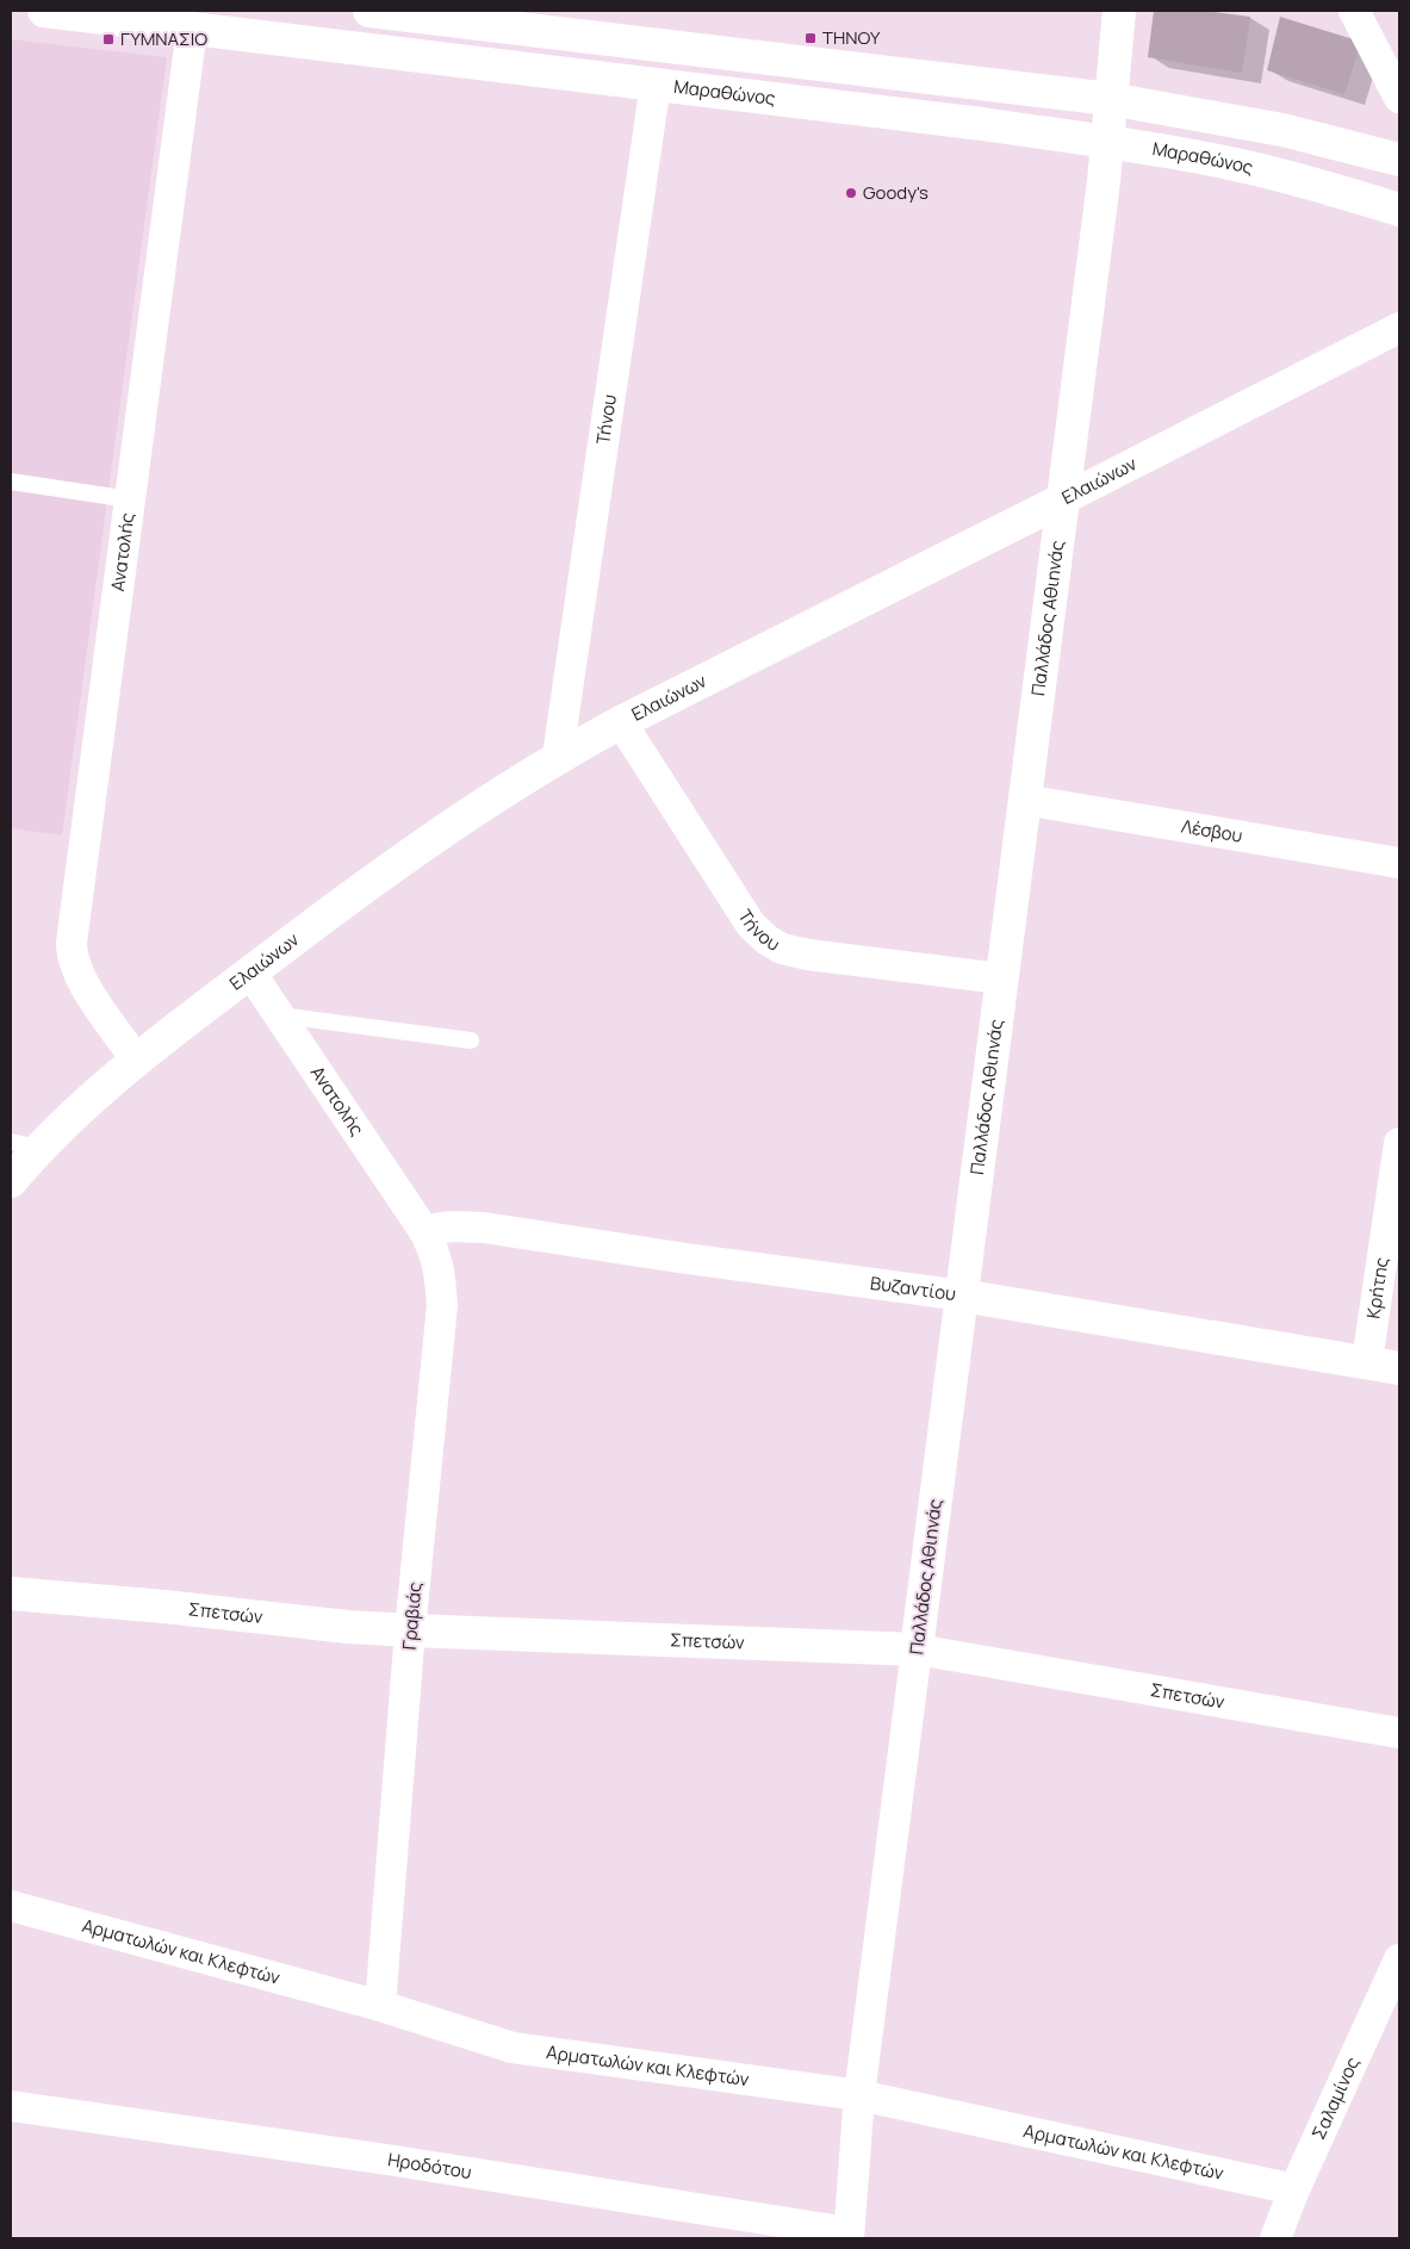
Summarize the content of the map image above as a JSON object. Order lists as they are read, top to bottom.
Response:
{
  "streets": {
    "main road": [
      "Μαραθώνος",
      "Ελαιώνων",
      "Παλλάδος Αθιηνάς",
      "Βυζαντίου",
      "Σπετσών"
    ],
    "street": [
      "Τήνου",
      "Ανατολής",
      "Λέσβου",
      "Κρήτης",
      "Γραβιάς",
      "Αρματωλών και Κλεφτών",
      "Σαλαμίνος",
      "Ηροδότου"
    ]
  },
  "crossings": [
    ["Μαραθώνος", "Τήνου"],
    ["Μαραθώνος", "Ανατολής"],
    ["Μαραθώνος", "Παλλάδος Αθιηνάς"],
    ["Τήνου", "Ελαιώνων"],
    ["Τήνου", "Παλλάδος Αθιηνάς"],
    ["Ελαιώνων", "Ανατολής"],
    ["Ελαιώνων", "Παλλάδος Αθιηνάς"],
    ["Ανατολής", "Βυζαντίου"],
    ["Ανατολής", "Γραβιάς"],
    ["Παλλάδος Αθιηνάς", "Λέσβου"],
    ["Παλλάδος Αθιηνάς", "Βυζαντίου"],
    ["Παλλάδος Αθιηνάς", "Σπετσών"],
    ["Παλλάδος Αθιηνάς", "Αρματωλών και Κλεφτών"],
    ["Παλλάδος Αθιηνάς", "Ηροδότου"],
    ["Κρήτης", "Βυζαντίου"],
    ["Βυζαντίου", "Γραβιάς"],
    ["Σπετσών", "Γραβιάς"],
    ["Γραβιάς", "Αρματωλών και Κλεφτών"],
    ["Αρματωλών και Κλεφτών", "Σαλαμίνος"]
  ],
  "places": {
    "transit": ["ΤΗΝΟΥ", "ΓΥΜΝΑΣΙΟ"],
    "other": ["Goody's"]
  }
}
